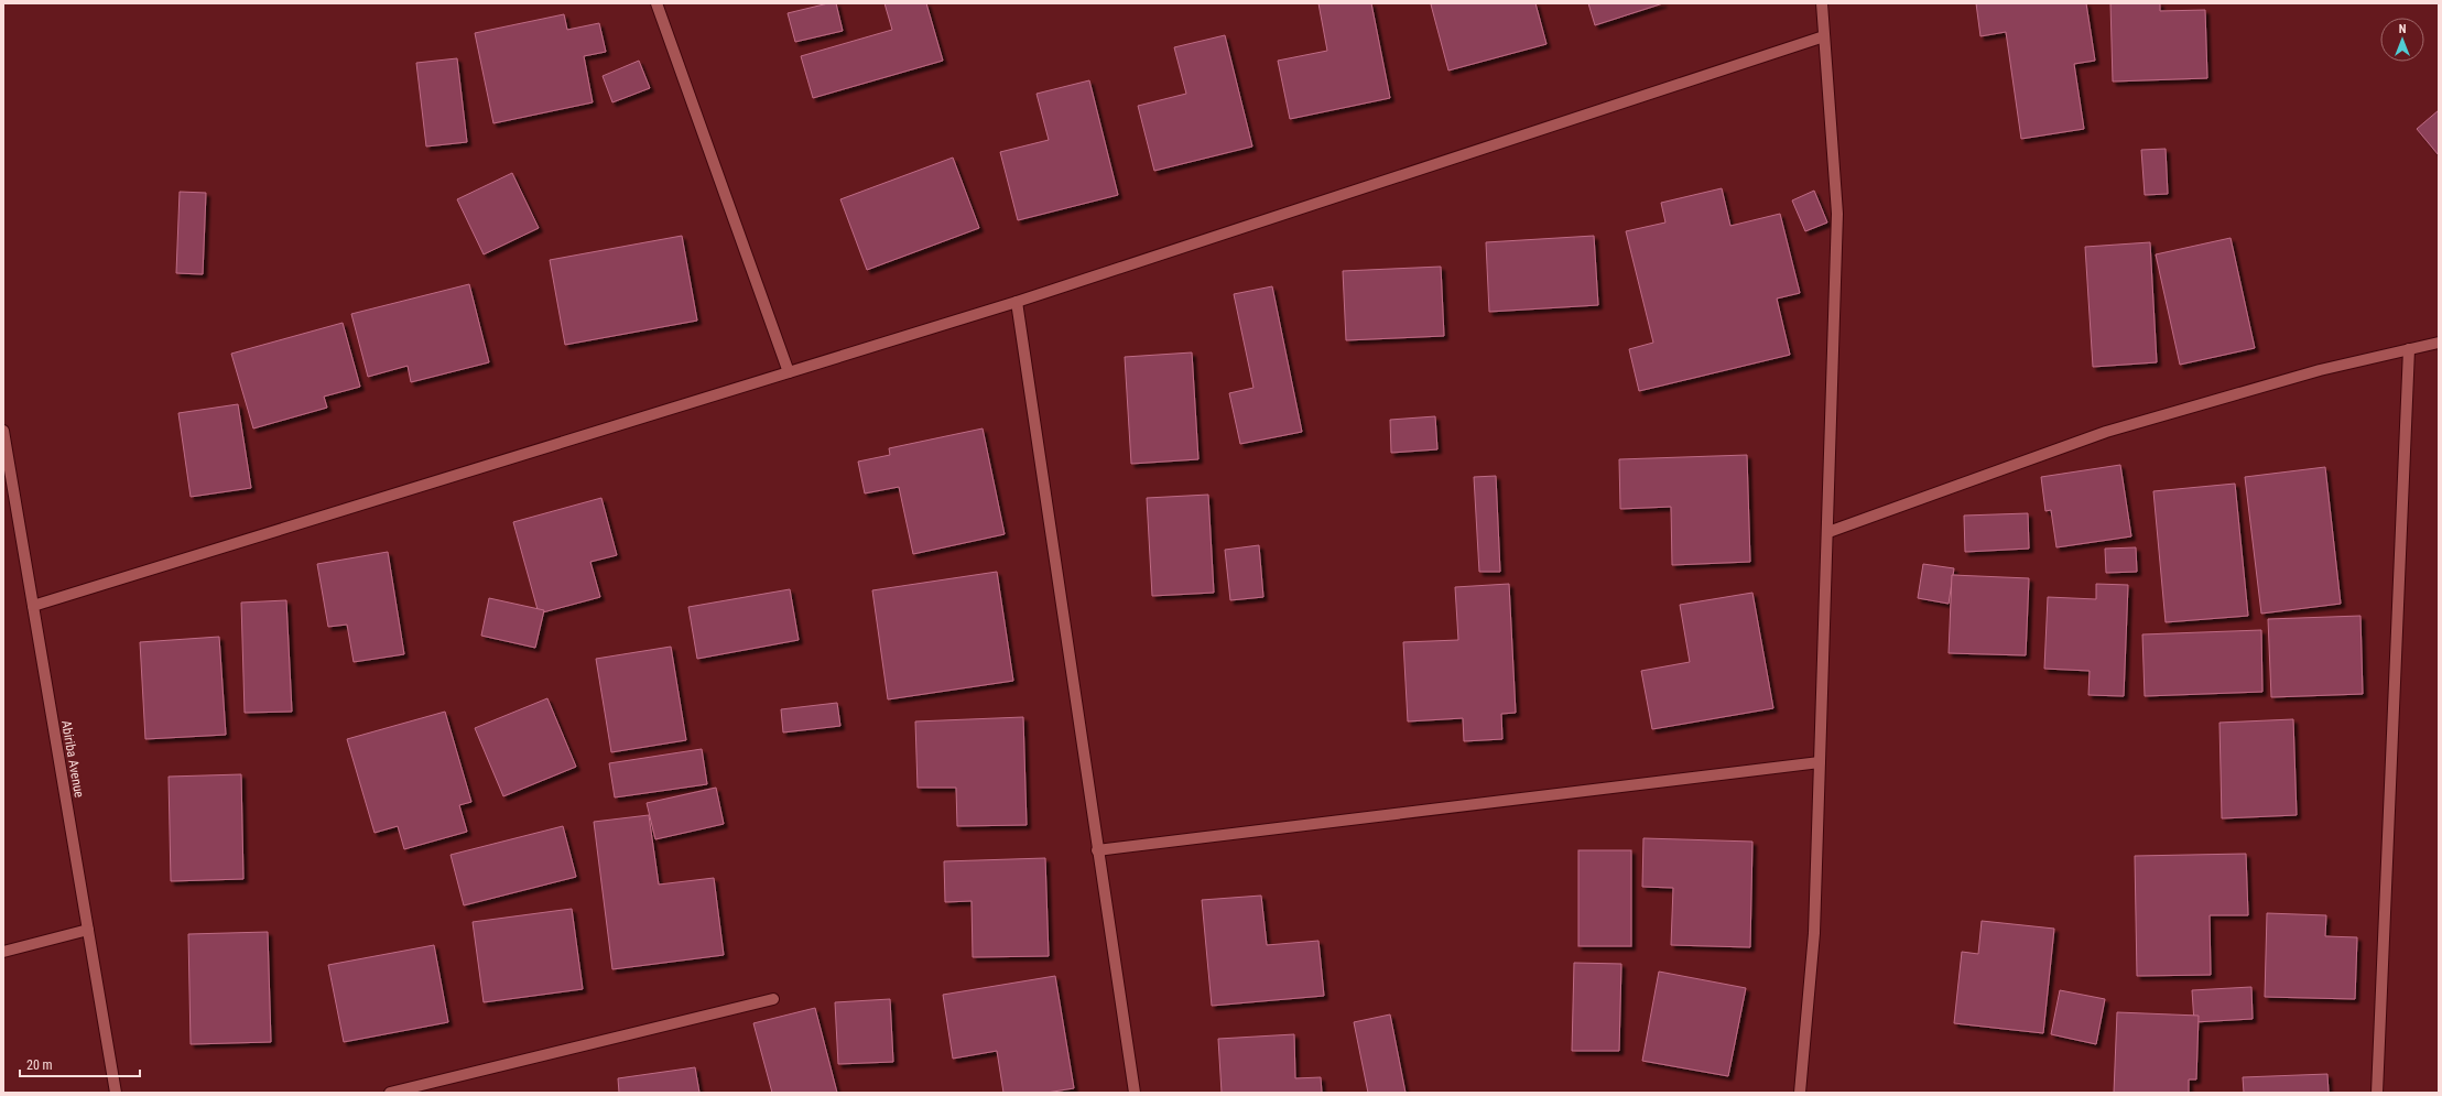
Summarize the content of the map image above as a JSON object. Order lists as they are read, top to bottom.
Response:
{
  "streets": {
    "street": ["Abiriba Avenue"]
  },
  "scale_bar": "20 m",
  "north": "top"
}
